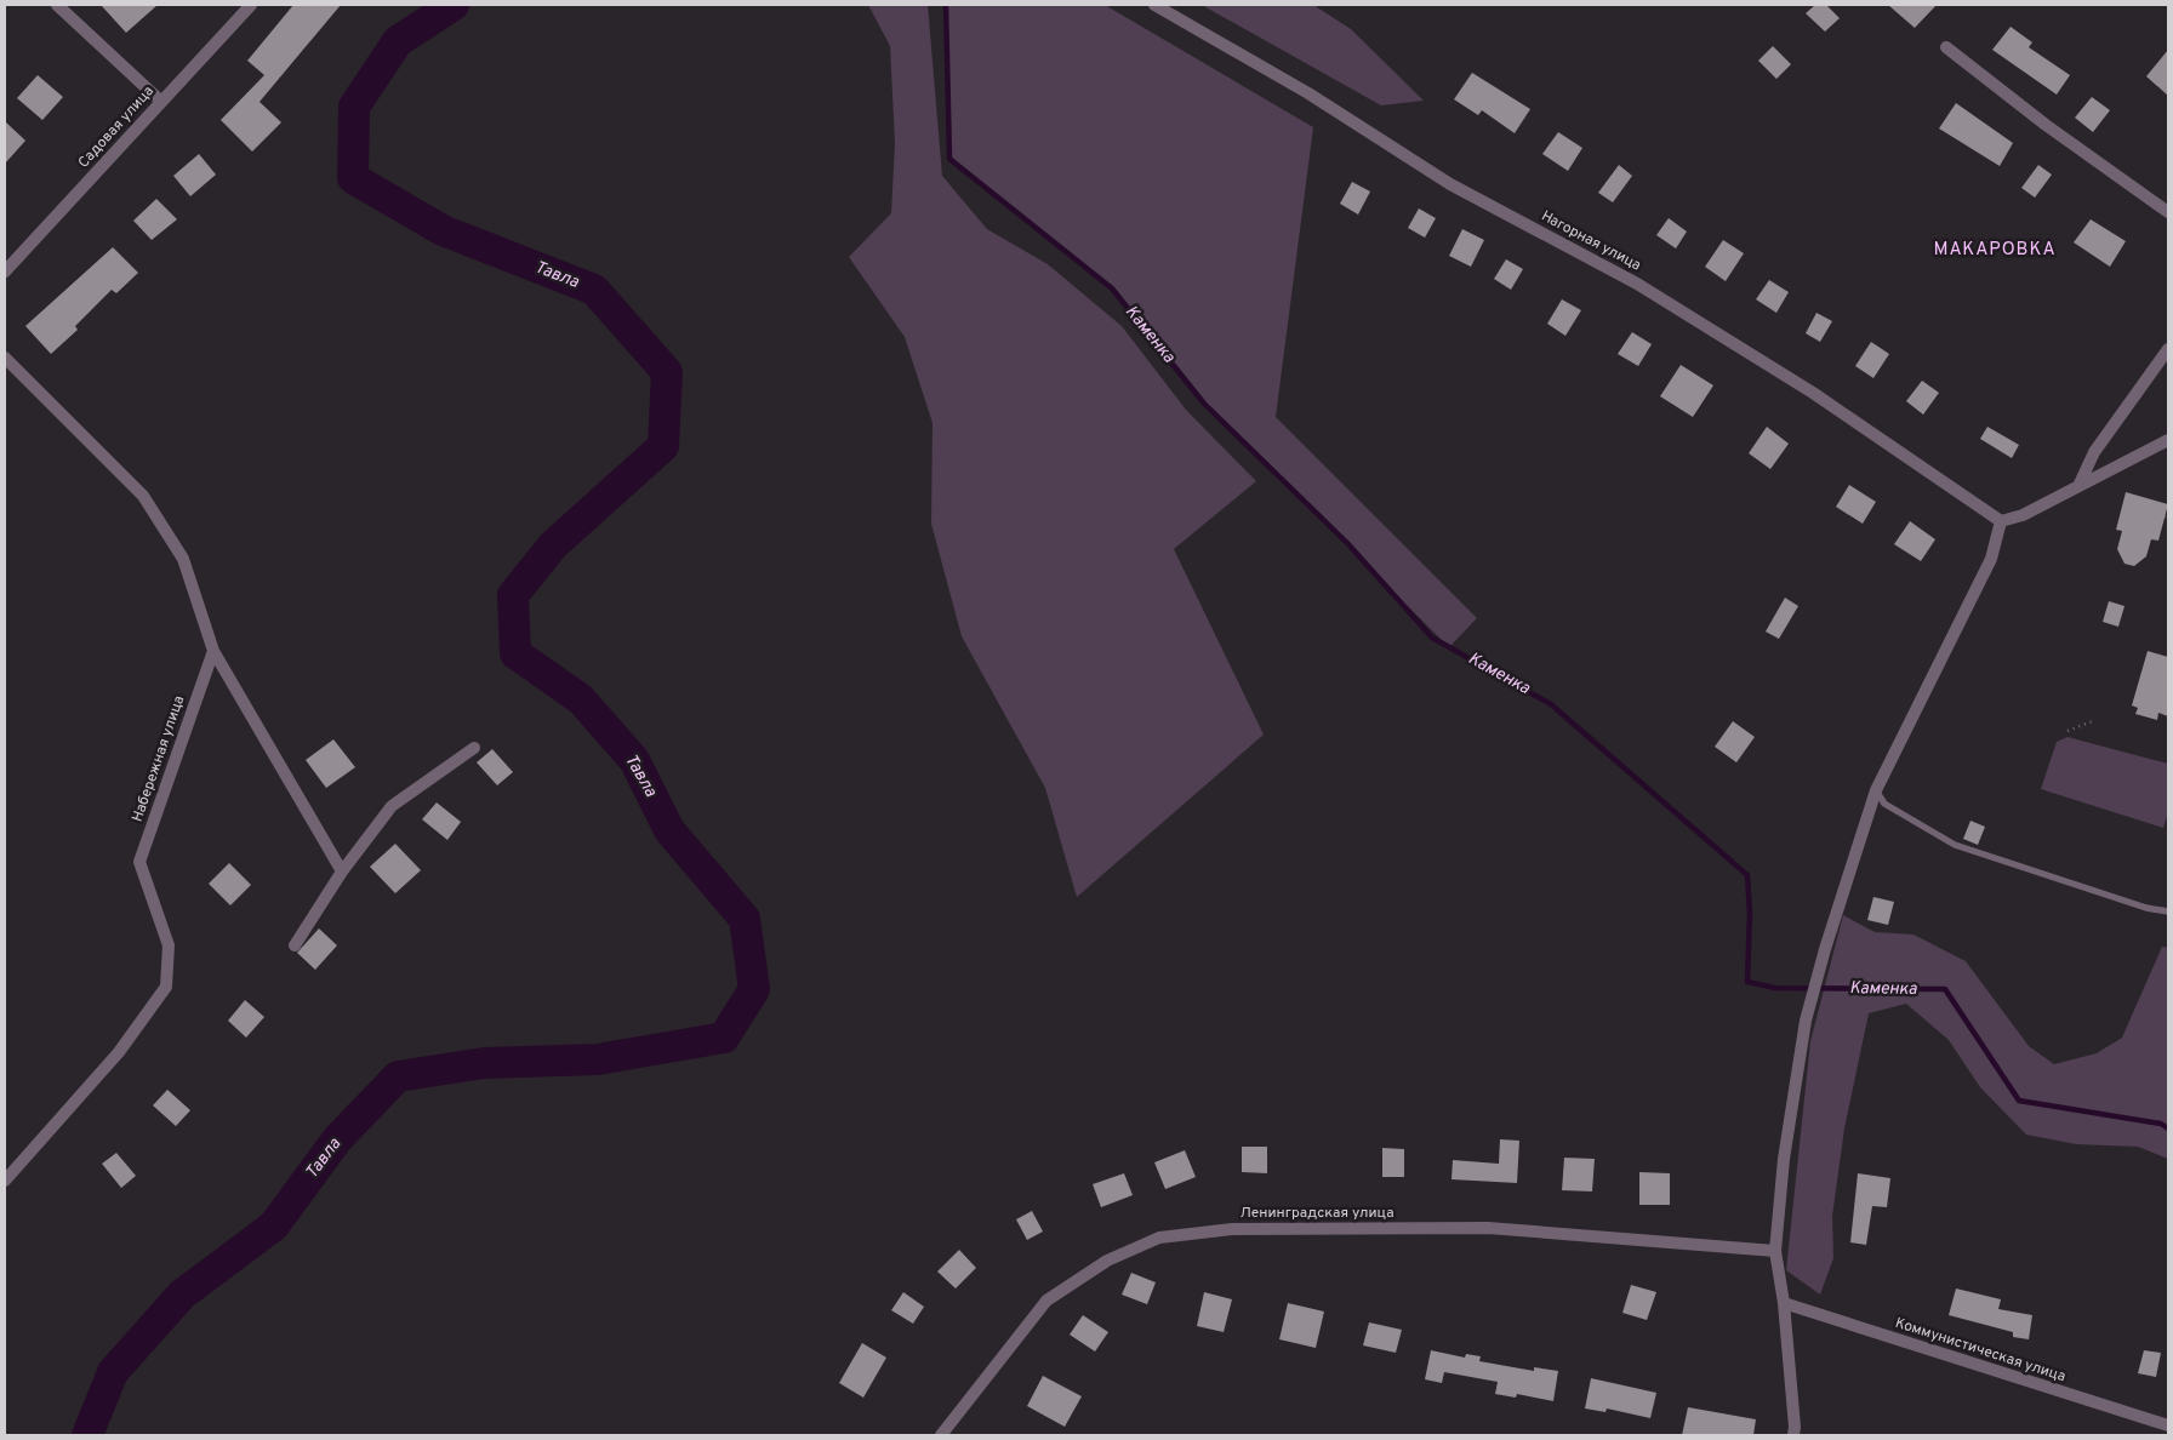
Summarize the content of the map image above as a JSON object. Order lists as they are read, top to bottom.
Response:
{
  "streets": {
    "street": [
      "Садовая улица",
      "Нагорная улица",
      "Набережная улица",
      "Ленинградская улица",
      "Коммунистическая улица"
    ]
  },
  "districts": ["МАКАРОВКА"],
  "water": ["Тавла", "Каменка"]
}
